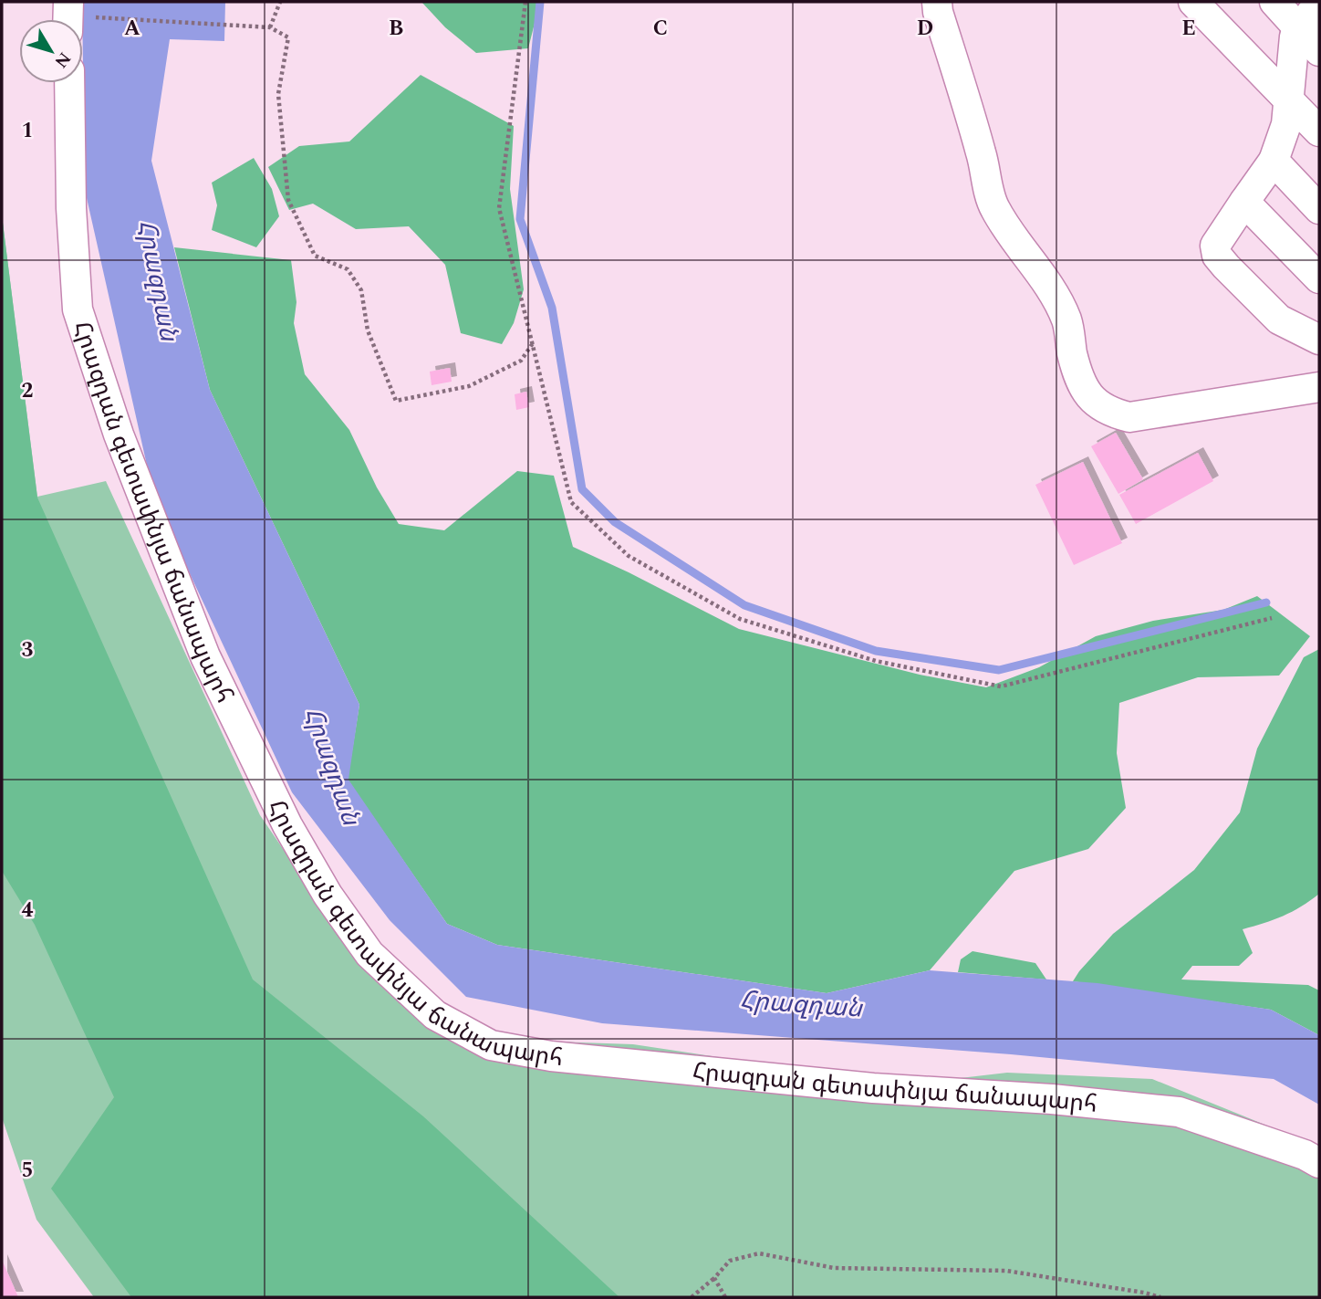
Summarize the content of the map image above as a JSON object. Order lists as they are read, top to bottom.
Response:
{
  "streets": {
    "street": ["Հրազդան գետափնյա ճանապարհ"]
  },
  "water": ["Հրազդան"],
  "north": "bottom right",
  "grid": {
    "columns": [
      "A",
      "B",
      "C",
      "D",
      "E"
    ],
    "rows": [
      "1",
      "2",
      "3",
      "4",
      "5"
    ]
  }
}
